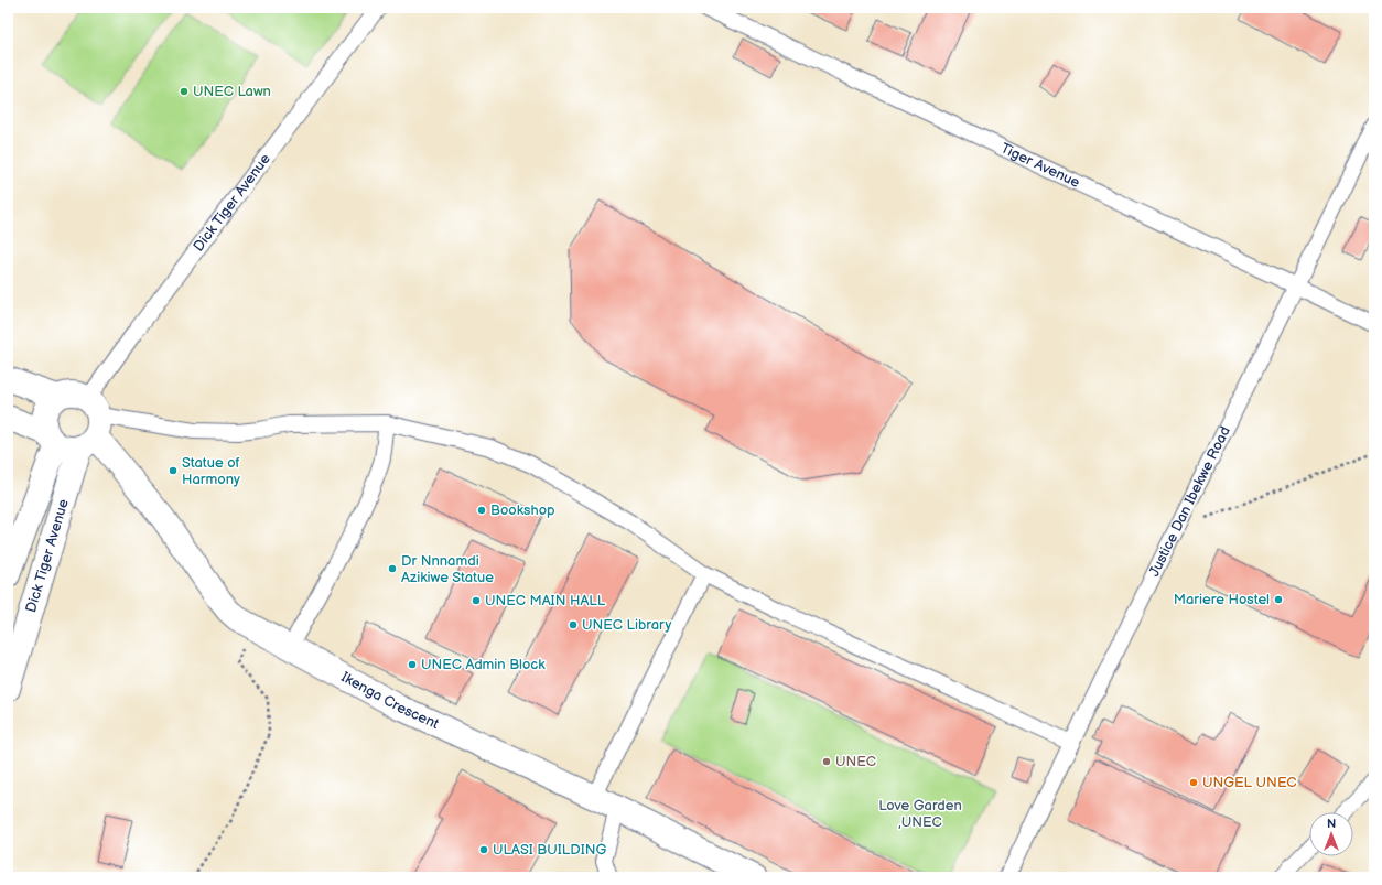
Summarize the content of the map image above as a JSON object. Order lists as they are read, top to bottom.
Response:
{
  "streets": {
    "street": ["Dick Tiger Avenue", "Ikenga Crescent"],
    "lane": ["Tiger Avenue", "Justice Dan Ibekwe Road"]
  },
  "crossings": [
    ["Tiger Avenue", "Justice Dan Ibekwe Road"],
    ["Dick Tiger Avenue", "Ikenga Crescent"]
  ],
  "parks": ["Love Garden ,UNEC"],
  "places": [
    "UNEC Lawn",
    "Statue of Harmony",
    "Bookshop",
    "Dr Nnnamdi Azikiwe Statue",
    "Mariere Hostel",
    "UNEC MAIN HALL",
    "UNEC Library",
    "UNEC Admin Block",
    "UNEC",
    "UNGEL UNEC",
    "ULASI BUILDING"
  ],
  "north": "top"
}
